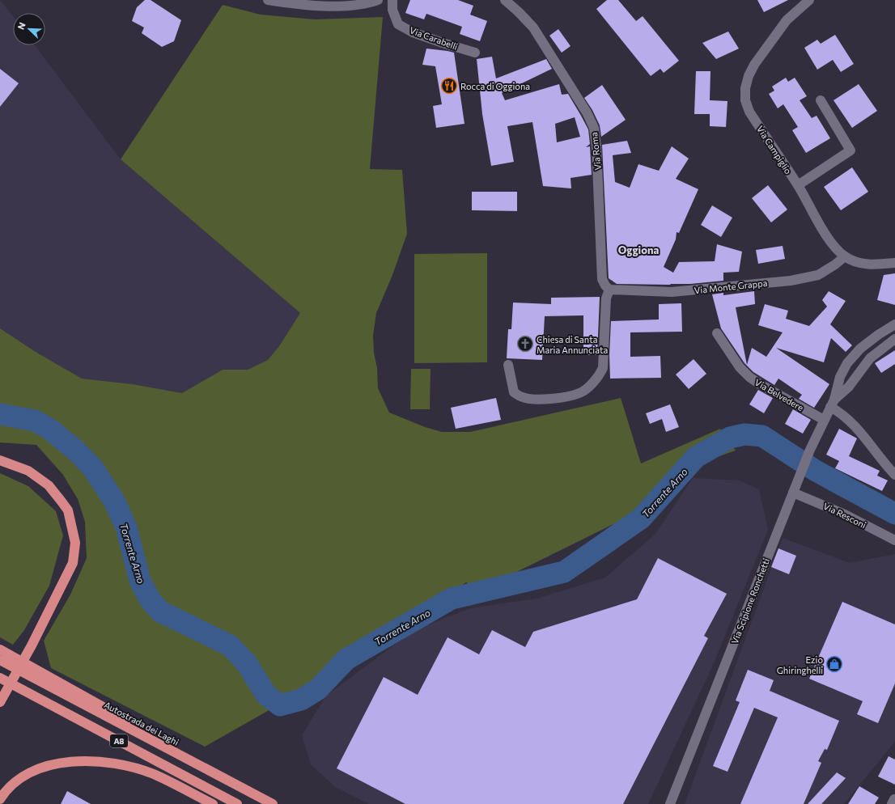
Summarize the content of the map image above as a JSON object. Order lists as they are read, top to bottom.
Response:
{
  "streets": {
    "highway": ["Autostrada dei Laghi", "A8"],
    "street": [
      "Via Carabelli",
      "Via Campiglio",
      "Via Roma",
      "Via Monte Grappa",
      "Via Belvedere",
      "Via Resconi",
      "Via Scipione Ronchetti"
    ]
  },
  "crossings": [
    ["Via Campiglio", "Via Monte Grappa"],
    ["Via Roma", "Via Monte Grappa"],
    ["Via Belvedere", "Via Scipione Ronchetti"],
    ["Via Resconi", "Via Scipione Ronchetti"]
  ],
  "districts": ["Oggiona"],
  "water": ["Torrente Arno"],
  "places": {
    "restaurant": ["Rocca di Oggiona"],
    "church": ["Chiesa di Santa Maria Annunciata"],
    "shop": ["Ezio Ghiringhelli"]
  },
  "north": "top left"
}
